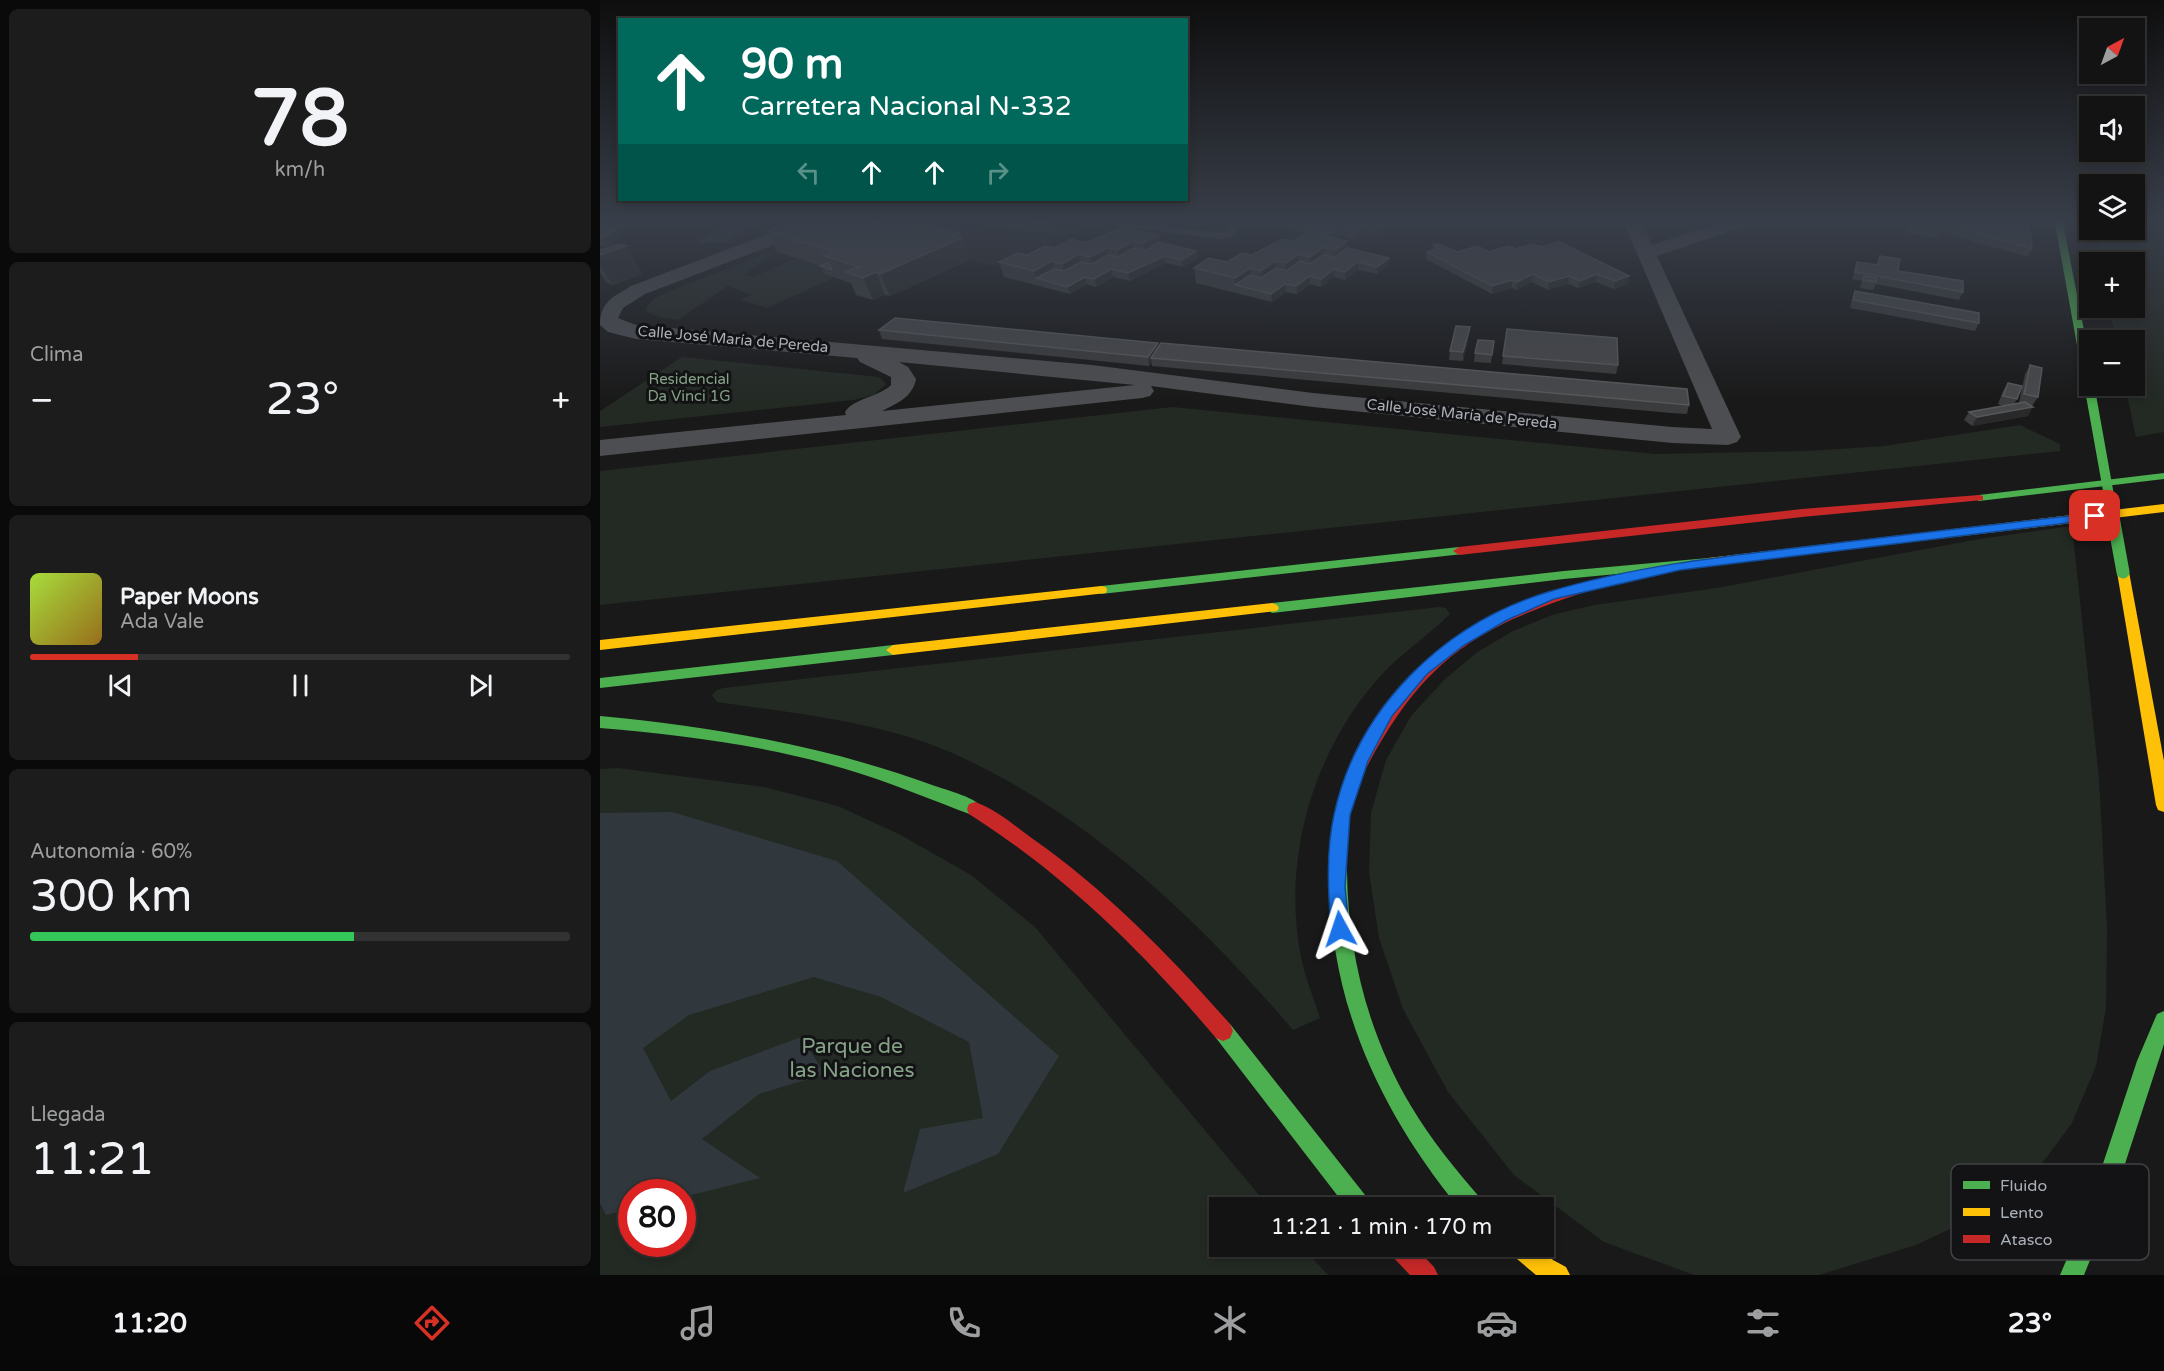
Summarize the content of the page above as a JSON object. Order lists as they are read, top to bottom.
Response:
{
  "streets": {
    "street": ["Calle José María de Pereda"]
  },
  "parks": ["Residencial Da Vinci 1G", "Parque de las Naciones"],
  "legend": ["Fluido", "Lento", "Atasco"],
  "north": "top right",
  "page": {
    "tile": [
      ["78", "km/h"],
      "Clima",
      ["Autonomía · 60%", "300 km"],
      ["Llegada", "11:21"]
    ],
    "map_buttons": ["+", "−"],
    "turn": ["90 m", "Carretera Nacional N-332"],
    "heat": ["−", "23°", "+"],
    "song": ["Paper Moons", "Ada Vale"],
    "limit": "80",
    "trip": "11:21 · 1 min · 170 m",
    "tabs": ["11:20", "23°"]
  }
}
